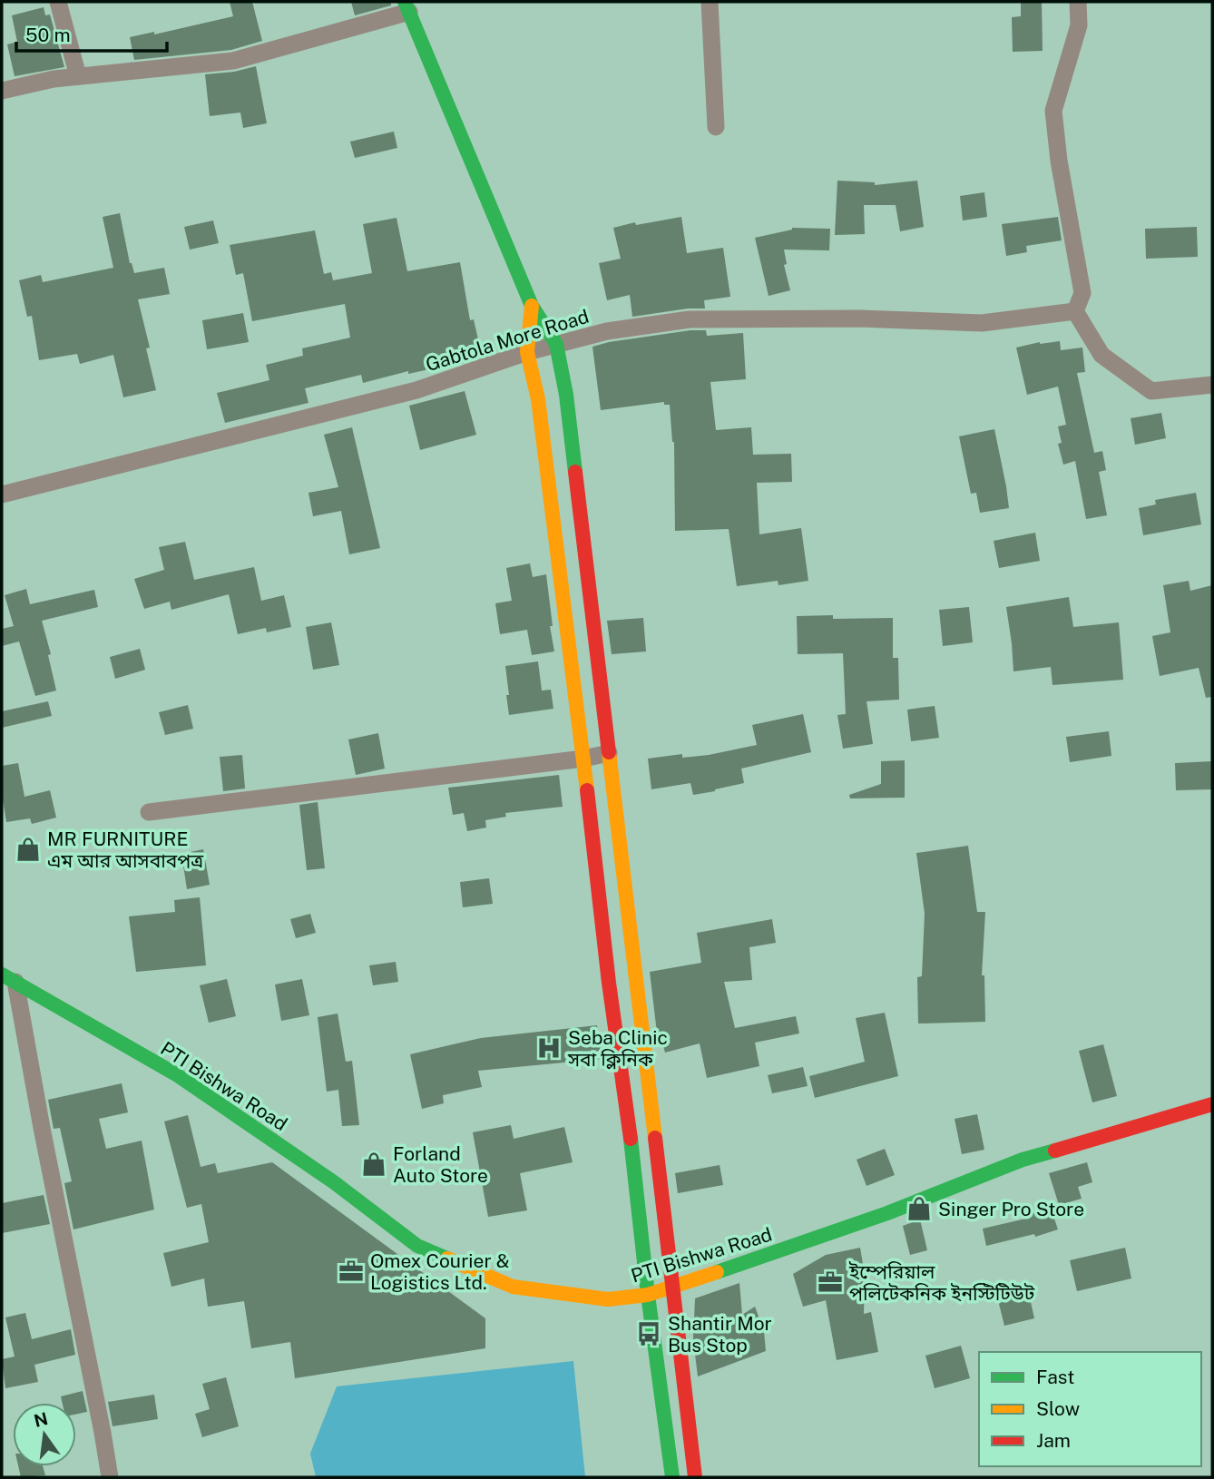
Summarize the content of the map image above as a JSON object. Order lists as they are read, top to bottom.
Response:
{
  "streets": {
    "main road": ["PTI Bishwa Road"],
    "street": ["Gabtola More Road"]
  },
  "places": {
    "shop": ["MR FURNITURE এম আর আসবাবপত্র", "Forland Auto Store", "Singer Pro Store"],
    "hospital": ["Seba Clinic সবা ক্লিনিক"],
    "office": ["Omex Courier & Logistics Ltd.", "ইম্পেরিয়াল পলিটেকনিক ইনস্টিটিউট"],
    "bus stop": ["Shantir Mor Bus Stop"]
  },
  "legend": ["Fast", "Slow", "Jam"],
  "scale_bar": "50 m",
  "north": "top"
}
